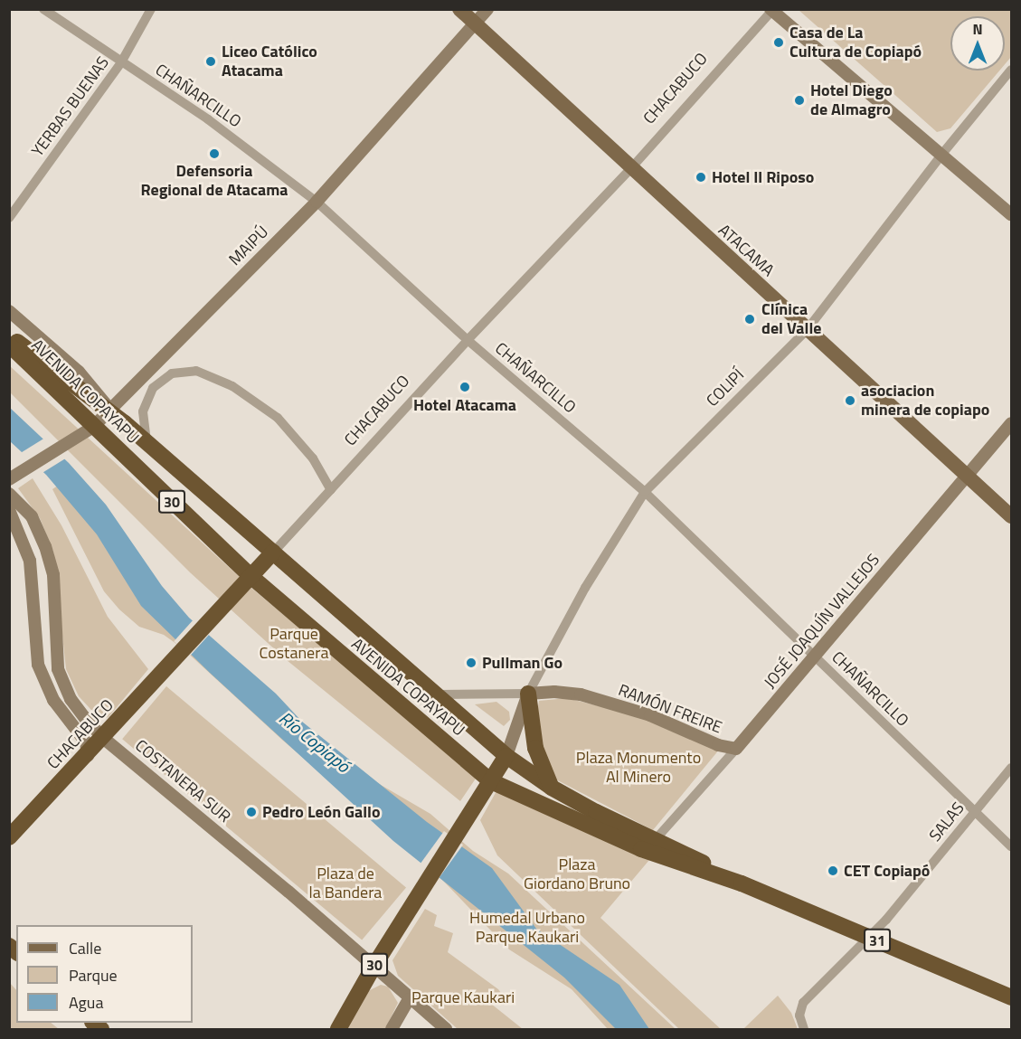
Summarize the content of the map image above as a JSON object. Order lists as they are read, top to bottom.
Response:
{
  "streets": {
    "highway": [
      "CHACABUCO",
      "AVENIDA COPAYAPU",
      "30",
      "31"
    ],
    "main road": [
      "MAIPÚ",
      "ATACAMA",
      "COLIPÍ",
      "JOSÉ JOAQUÍN VALLEJOS",
      "RAMÓN FREIRE",
      "COSTANERA SUR"
    ],
    "street": ["CHAÑARCILLO", "YERBAS BUENAS", "SALAS"]
  },
  "crossings": [
    ["CHACABUCO", "CHAÑARCILLO"],
    ["CHACABUCO", "ATACAMA"],
    ["CHACABUCO", "AVENIDA COPAYAPU"],
    ["CHACABUCO", "COSTANERA SUR"],
    ["CHAÑARCILLO", "YERBAS BUENAS"],
    ["CHAÑARCILLO", "MAIPÚ"],
    ["CHAÑARCILLO", "COLIPÍ"],
    ["CHAÑARCILLO", "JOSÉ JOAQUÍN VALLEJOS"],
    ["CHAÑARCILLO", "SALAS"],
    ["MAIPÚ", "ATACAMA"],
    ["MAIPÚ", "AVENIDA COPAYAPU"],
    ["ATACAMA", "COLIPÍ"],
    ["ATACAMA", "JOSÉ JOAQUÍN VALLEJOS"],
    ["COLIPÍ", "AVENIDA COPAYAPU"],
    ["COLIPÍ", "30"],
    ["COLIPÍ", "RAMÓN FREIRE"],
    ["AVENIDA COPAYAPU", "30"],
    ["AVENIDA COPAYAPU", "JOSÉ JOAQUÍN VALLEJOS"],
    ["AVENIDA COPAYAPU", "RAMÓN FREIRE"],
    ["AVENIDA COPAYAPU", "SALAS"],
    ["30", "COSTANERA SUR"],
    ["JOSÉ JOAQUÍN VALLEJOS", "RAMÓN FREIRE"]
  ],
  "water": ["Río Copiapó"],
  "parks": [
    "Parque Costanera",
    "Plaza Monumento Al Minero",
    "Plaza Giordano Bruno",
    "Plaza de la Bandera",
    "Humedal Urbano Parque Kaukari",
    "Parque Kaukari"
  ],
  "places": [
    "Casa de La Cultura de Copiapó",
    "Liceo Católico Atacama",
    "Hotel Diego de Almagro",
    "Defensoria Regional de Atacama",
    "Hotel Il Riposo",
    "Clínica del Valle",
    "Hotel Atacama",
    "asociacion minera de copiapo",
    "Pullman Go",
    "Pedro León Gallo",
    "CET Copiapó"
  ],
  "legend": ["Calle", "Parque", "Agua"],
  "north": "top"
}
